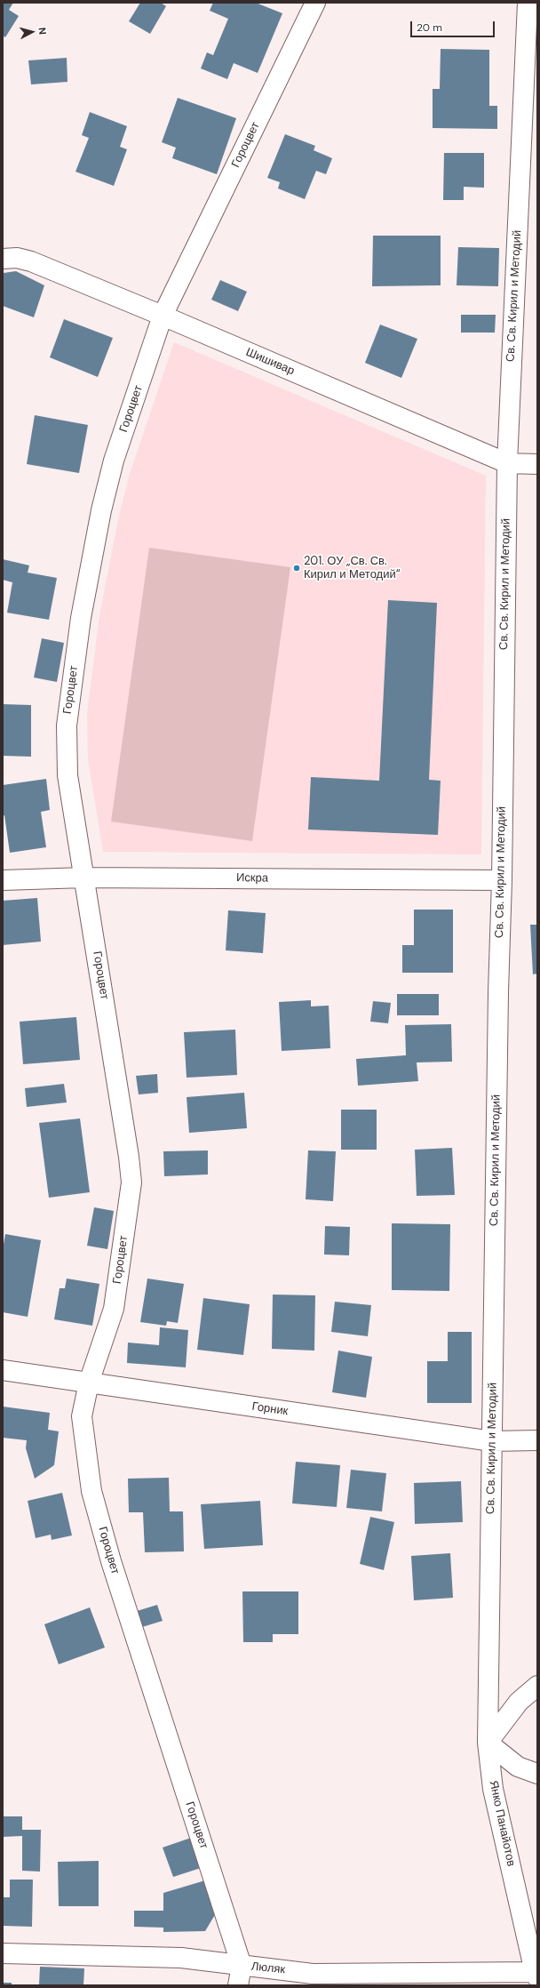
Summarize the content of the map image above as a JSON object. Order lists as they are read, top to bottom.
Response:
{
  "streets": {
    "street": [
      "Гороцвет",
      "Св. Св. Кирил и Методий",
      "Шишивар",
      "Искра",
      "Горник",
      "Янко Панайотов",
      "Люляк"
    ]
  },
  "crossings": [
    ["Гороцвет", "Шишивар"],
    ["Гороцвет", "Искра"],
    ["Гороцвет", "Горник"],
    ["Гороцвет", "Люляк"],
    ["Св. Св. Кирил и Методий", "Шишивар"],
    ["Св. Св. Кирил и Методий", "Искра"],
    ["Св. Св. Кирил и Методий", "Горник"],
    ["Св. Св. Кирил и Методий", "Янко Панайотов"],
    ["Янко Панайотов", "Люляк"]
  ],
  "places": ["201. ОУ „Св. Св. Кирил и Методий“"],
  "scale_bar": "20 m",
  "north": "right"
}
